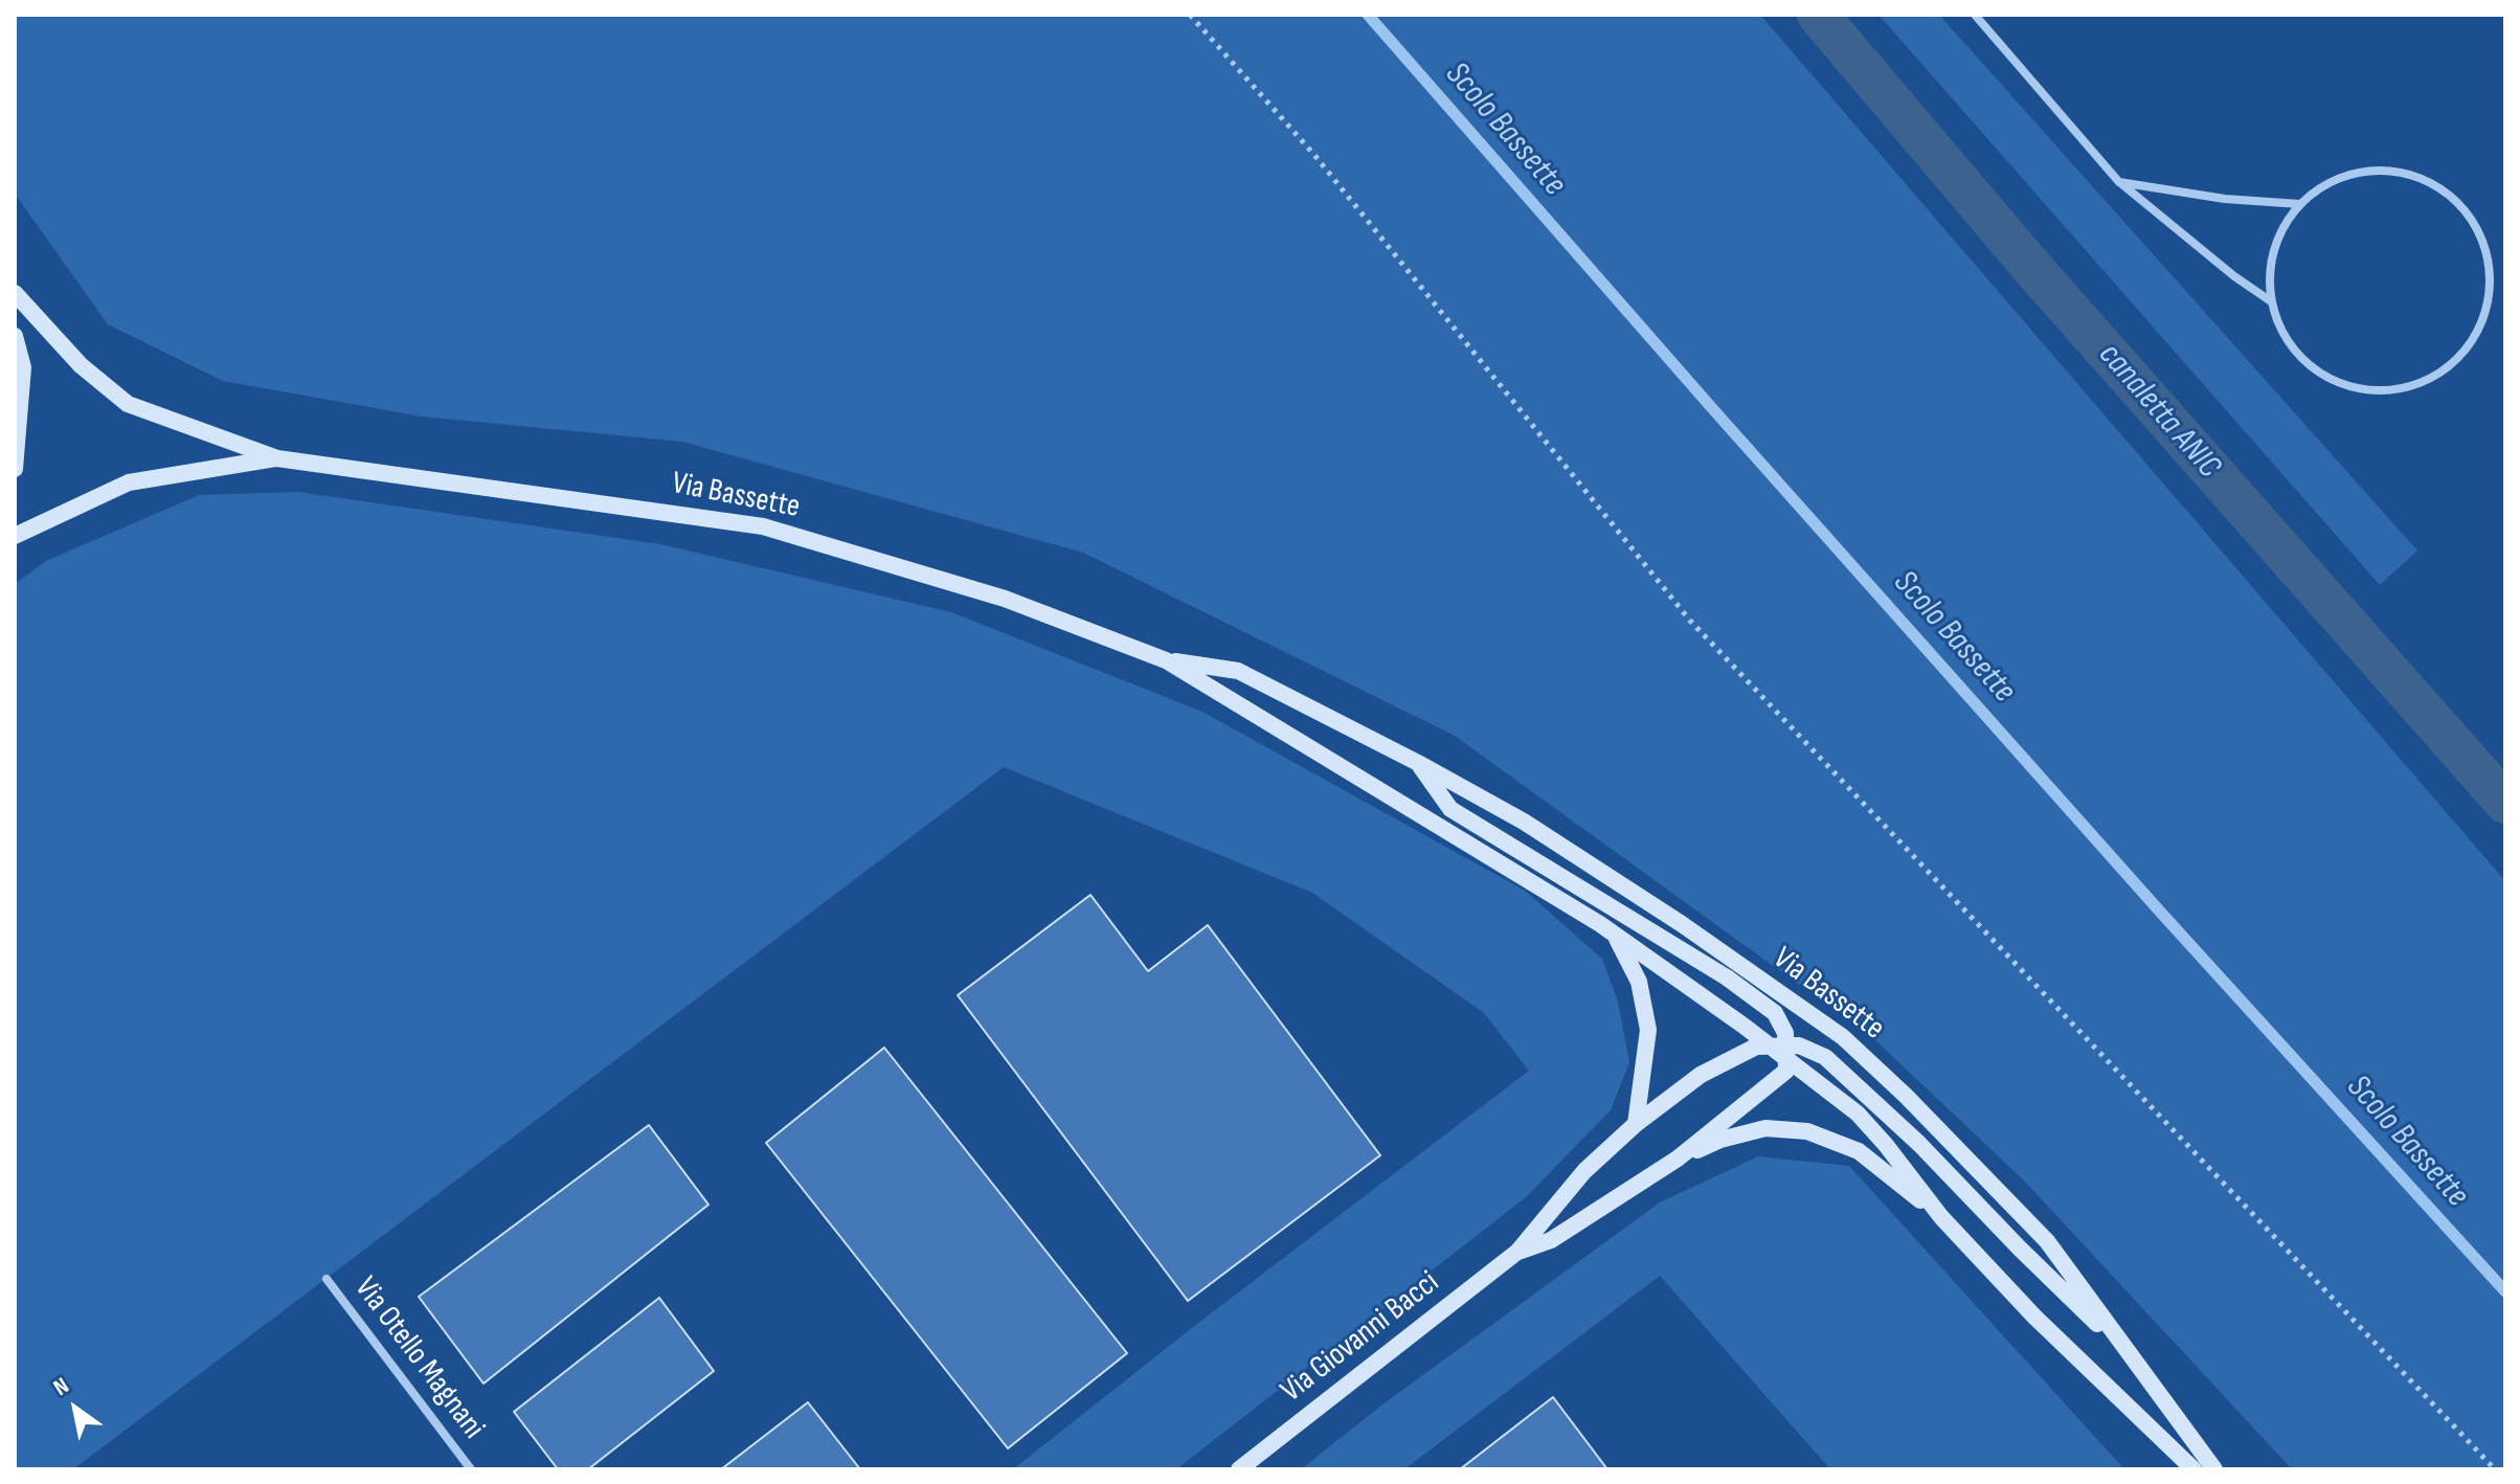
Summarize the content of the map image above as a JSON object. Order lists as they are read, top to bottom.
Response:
{
  "streets": {
    "main road": ["Via Bassette", "Via Giovanni Bacci"],
    "street": ["Via Otello Magnani"]
  },
  "crossings": [
    ["Via Bassette", "Via Giovanni Bacci"]
  ],
  "water": ["Scolo Bassette", "canaletta ANIC"],
  "north": "top left"
}
